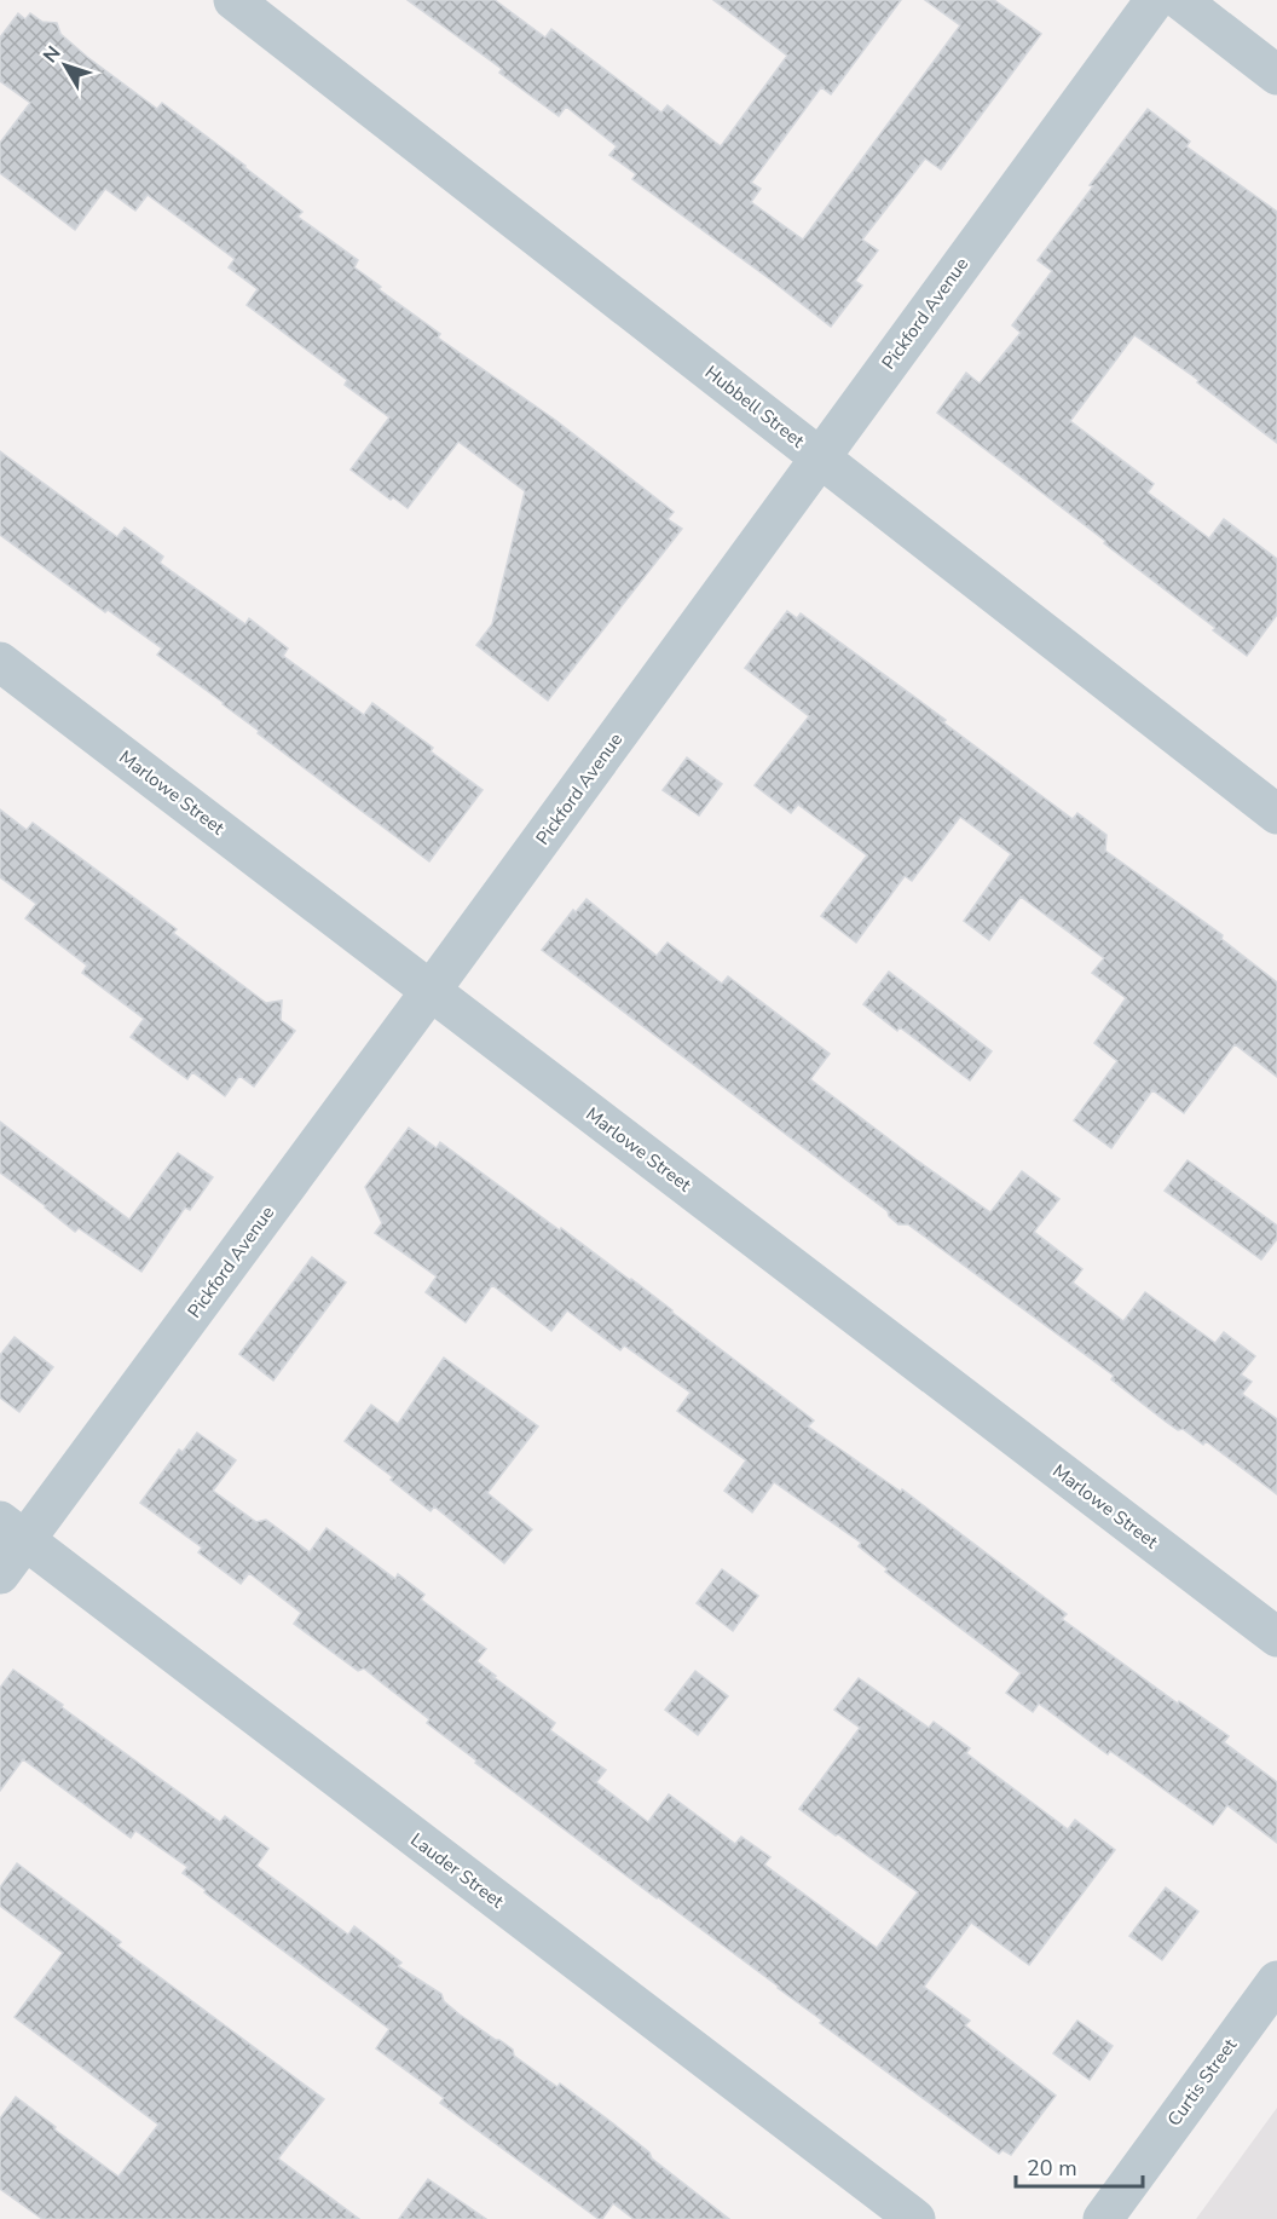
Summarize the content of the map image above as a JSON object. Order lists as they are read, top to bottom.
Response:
{
  "streets": {
    "street": [
      "Pickford Avenue",
      "Hubbell Street",
      "Marlowe Street",
      "Lauder Street",
      "Curtis Street"
    ]
  },
  "crossings": [
    ["Pickford Avenue", "Hubbell Street"],
    ["Pickford Avenue", "Marlowe Street"],
    ["Pickford Avenue", "Lauder Street"]
  ],
  "scale_bar": "20 m",
  "north": "top left"
}
